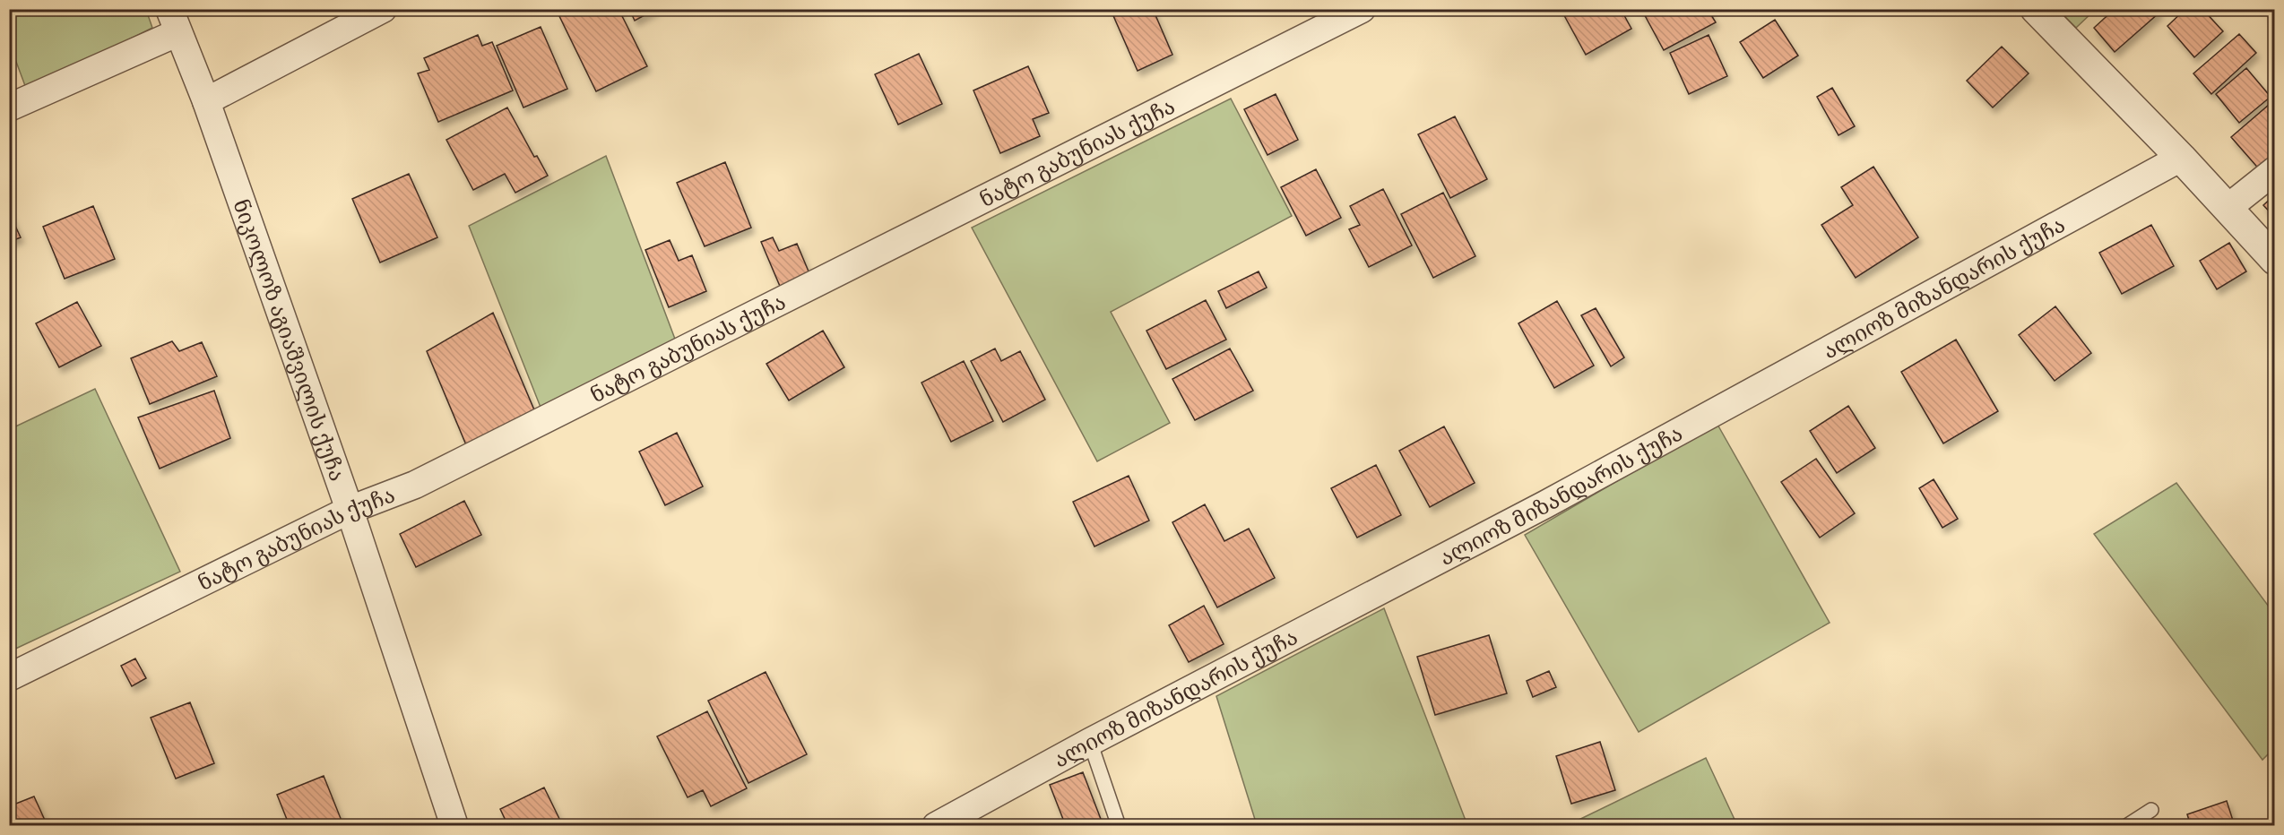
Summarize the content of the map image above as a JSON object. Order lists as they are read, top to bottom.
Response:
{
  "streets": {
    "street": ["ნატო გაბუნიას ქუჩა", "ალიოზ მიზანდარის ქუჩა", "ნიკოლოზ აგიაშვილის ქუჩა"]
  },
  "crossings": [
    ["ნატო გაბუნიას ქუჩა", "ნიკოლოზ აგიაშვილის ქუჩა"]
  ]
}
